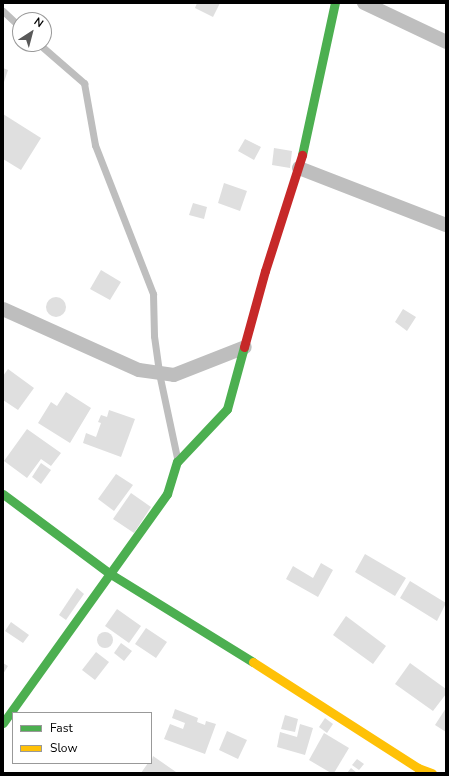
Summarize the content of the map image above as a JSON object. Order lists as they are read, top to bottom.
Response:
{
  "legend": ["Fast", "Slow"],
  "north": "top right"
}
